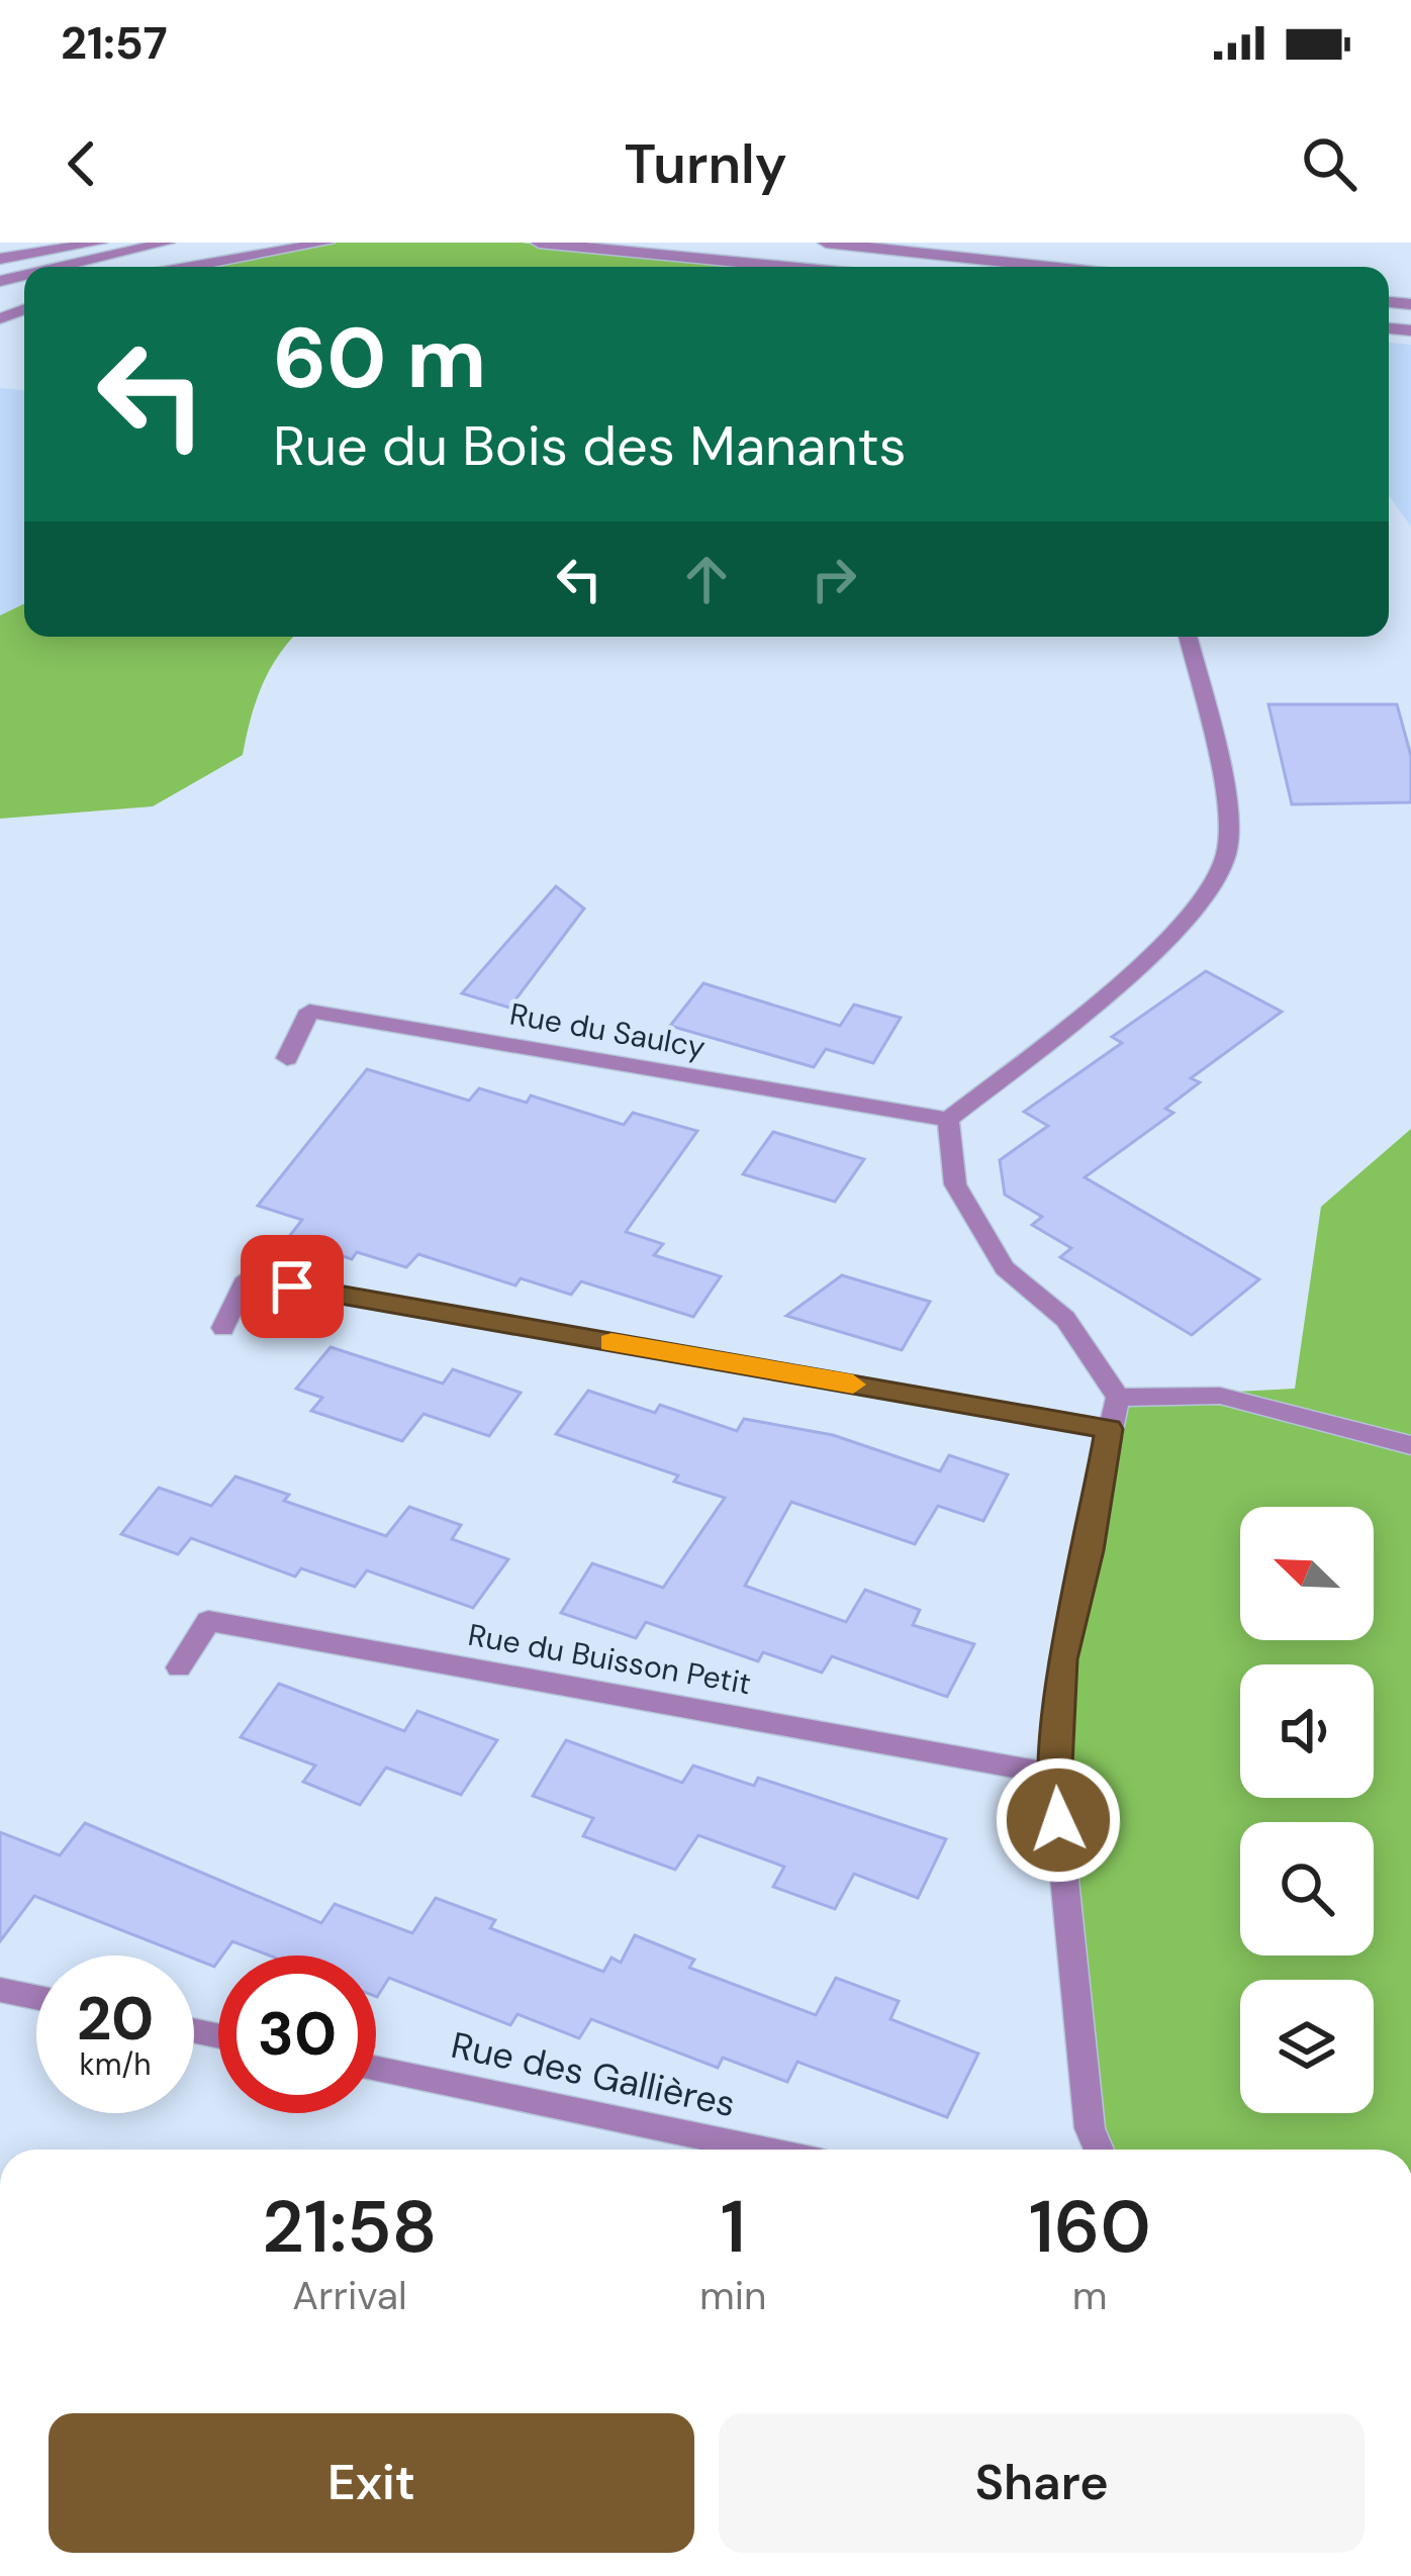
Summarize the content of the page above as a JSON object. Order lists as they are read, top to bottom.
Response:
{
  "streets": {
    "street": ["Rue du Saulcy", "Rue du Buisson Petit", "Rue des Gallières"]
  },
  "north": "top left",
  "page": {
    "status": "21:57",
    "header": "Turnly",
    "turn": ["60 m", "Rue du Bois des Manants"],
    "speed": "20 km/h",
    "limit": "30",
    "eta": [
      "21:58",
      "Arrival",
      "1",
      "min",
      "160",
      "m"
    ],
    "buttons": ["Exit", "Share"]
  }
}
